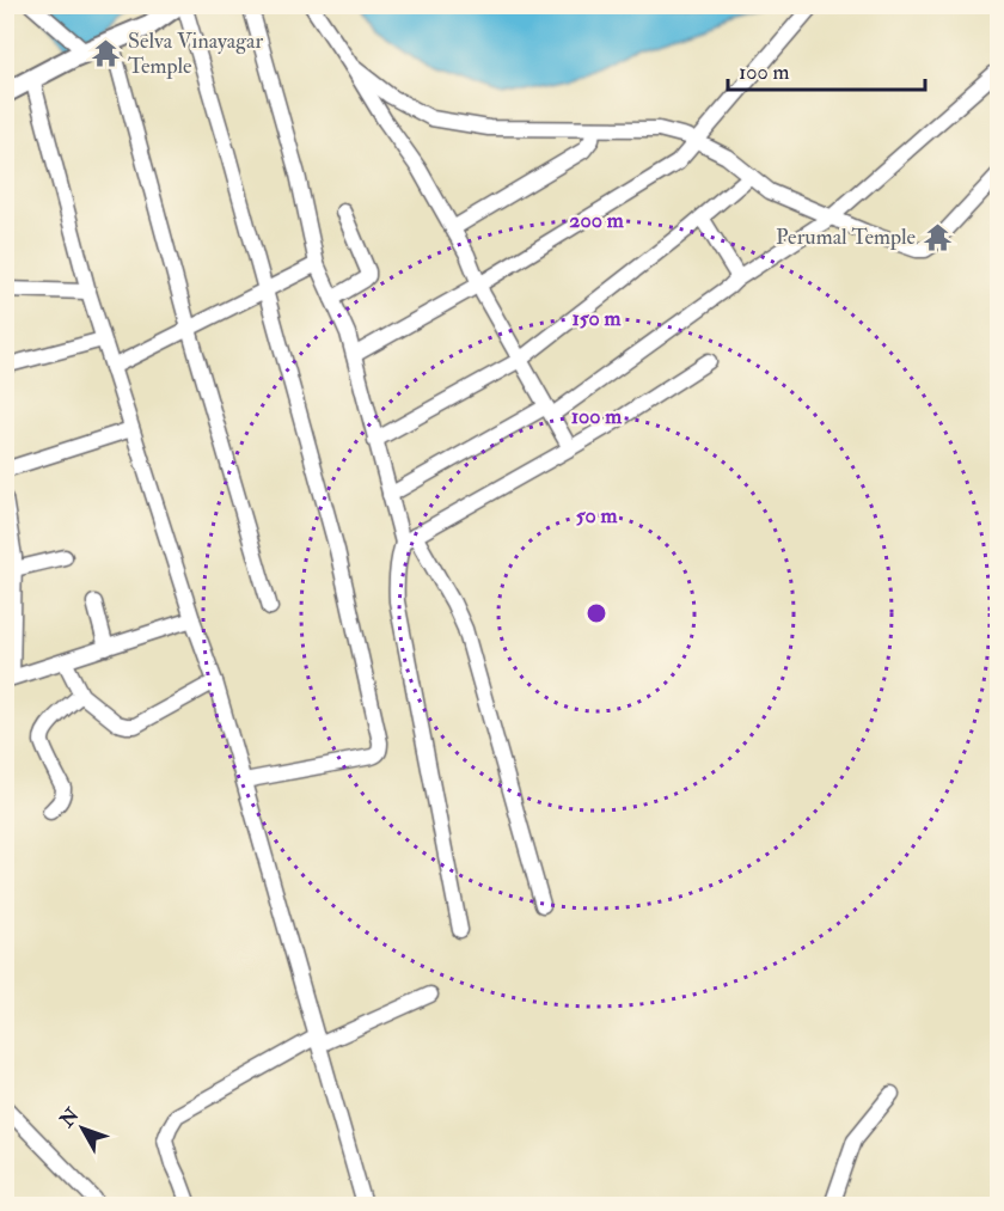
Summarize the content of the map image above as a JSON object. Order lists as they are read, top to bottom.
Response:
{
  "places": {
    "temple": ["Selva Vinayagar Temple", "Perumal Temple"]
  },
  "scale_bar": "100 m",
  "north": "top left",
  "rings": [
    "200 m",
    "150 m",
    "100 m",
    "50 m"
  ]
}
